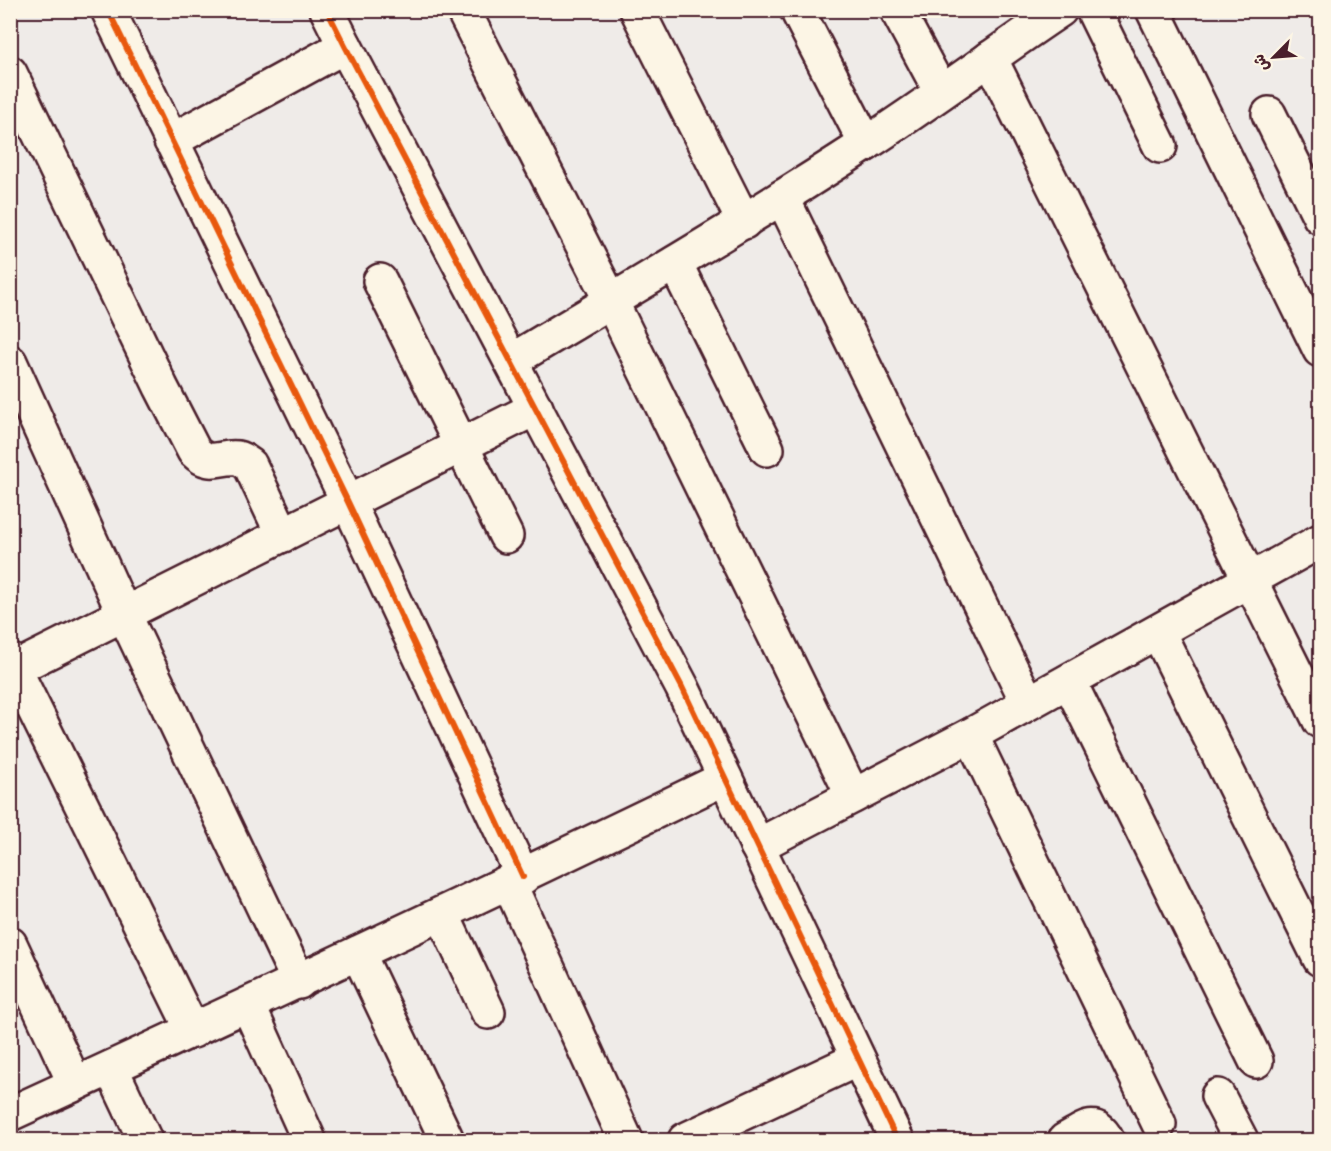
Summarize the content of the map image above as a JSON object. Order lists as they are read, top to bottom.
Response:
{
  "north": "bottom left"
}
